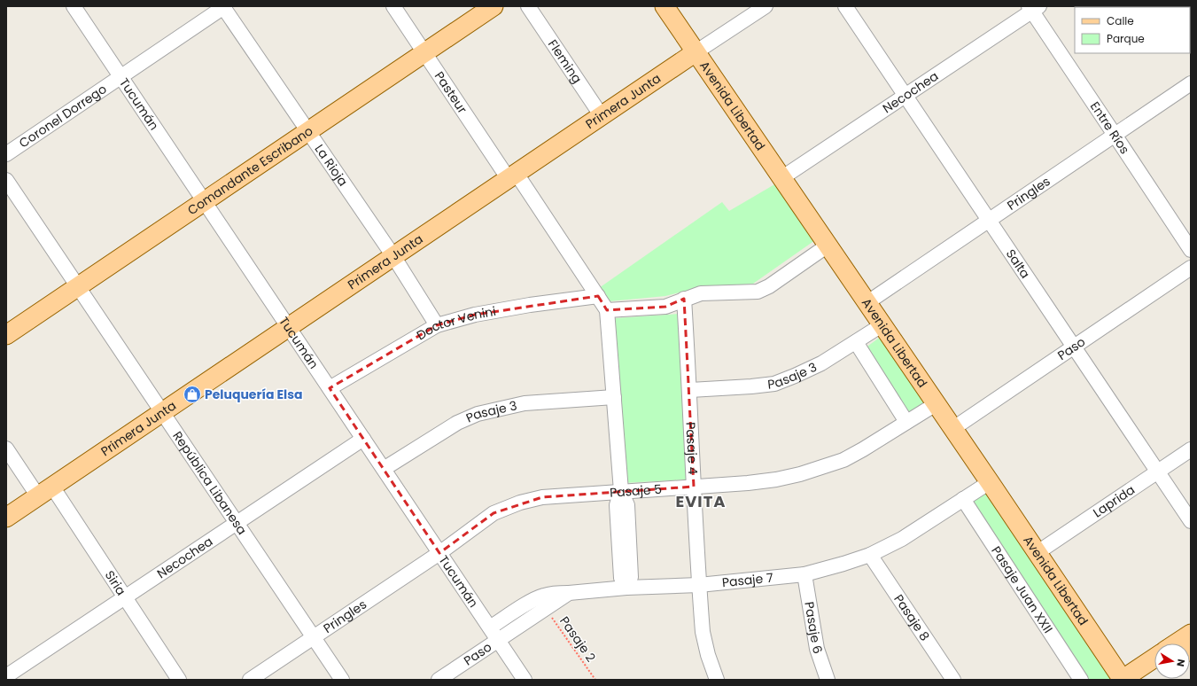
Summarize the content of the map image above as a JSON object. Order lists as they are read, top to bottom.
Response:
{
  "streets": {
    "main road": ["Primera Junta", "Avenida Libertad", "Comandante Escribano"],
    "street": [
      "Fleming",
      "Pasteur",
      "Necochea",
      "Tucumán",
      "Coronel Dorrego",
      "Entre Ríos",
      "La Rioja",
      "Pringles",
      "Salta",
      "Doctor Venini",
      "Paso",
      "Pasaje 3",
      "Pasaje 4",
      "República Libanesa",
      "Pasaje 5",
      "Laprida",
      "Pasaje 7",
      "Siria",
      "Pasaje Juan XXII",
      "Pasaje 8",
      "Pasaje 6"
    ],
    "path": ["Pasaje 2"]
  },
  "crossings": [
    ["Fleming", "Primera Junta"],
    ["Pasteur", "Primera Junta"],
    ["Pasteur", "Comandante Escribano"],
    ["Pasteur", "Doctor Venini"],
    ["Necochea", "Tucumán"],
    ["Necochea", "Avenida Libertad"],
    ["Necochea", "Entre Ríos"],
    ["Necochea", "Salta"],
    ["Necochea", "República Libanesa"],
    ["Necochea", "Siria"],
    ["Primera Junta", "Tucumán"],
    ["Primera Junta", "Avenida Libertad"],
    ["Primera Junta", "La Rioja"],
    ["Primera Junta", "República Libanesa"],
    ["Primera Junta", "Siria"],
    ["Tucumán", "Coronel Dorrego"],
    ["Tucumán", "Comandante Escribano"],
    ["Tucumán", "Pringles"],
    ["Tucumán", "Doctor Venini"],
    ["Tucumán", "Paso"],
    ["Tucumán", "Pasaje 3"],
    ["Tucumán", "Pasaje 5"],
    ["Tucumán", "Pasaje 7"],
    ["Avenida Libertad", "Pringles"],
    ["Avenida Libertad", "Paso"],
    ["Avenida Libertad", "Pasaje 3"],
    ["Avenida Libertad", "Pasaje 5"],
    ["Avenida Libertad", "Laprida"],
    ["Avenida Libertad", "Pasaje 7"],
    ["Coronel Dorrego", "La Rioja"],
    ["Entre Ríos", "Pringles"],
    ["La Rioja", "Comandante Escribano"],
    ["La Rioja", "Doctor Venini"],
    ["Comandante Escribano", "República Libanesa"],
    ["Pringles", "Salta"],
    ["Pringles", "República Libanesa"],
    ["Pringles", "Pasaje 5"],
    ["Salta", "Paso"],
    ["Salta", "Laprida"],
    ["Paso", "Pasaje 7"],
    ["Pasaje 3", "Pasaje 4"],
    ["Pasaje 4", "Pasaje 5"],
    ["Pasaje 4", "Pasaje 7"],
    ["Pasaje 7", "Pasaje Juan XXII"],
    ["Pasaje 7", "Pasaje 8"],
    ["Pasaje 7", "Pasaje 6"],
    ["Pasaje 7", "Pasaje 2"]
  ],
  "districts": ["EVITA"],
  "places": {
    "shop": ["Peluquería Elsa"]
  },
  "legend": ["Calle", "Parque"],
  "north": "right"
}
